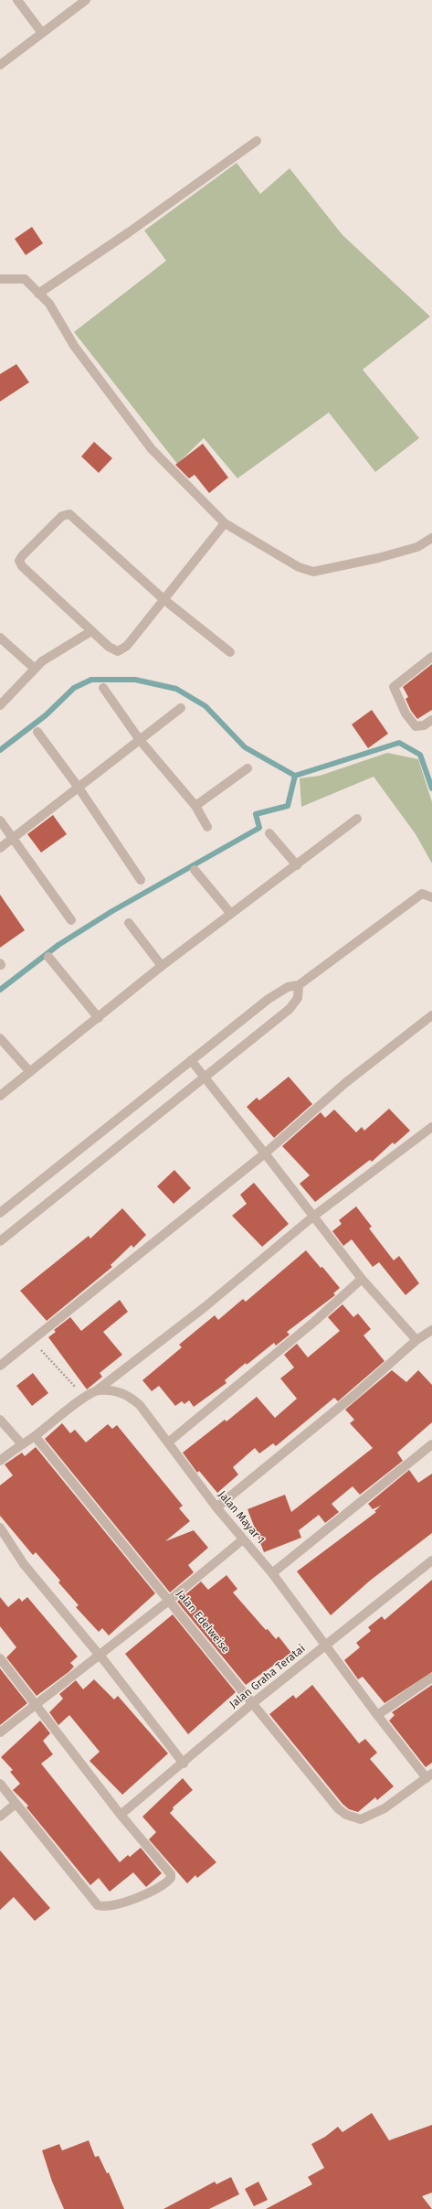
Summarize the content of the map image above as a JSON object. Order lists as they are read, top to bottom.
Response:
{
  "streets": {
    "street": ["Jalan Mayar 1", "Jalan Edelweise", "Jalan Graha Teratai"]
  },
  "crossings": [
    ["Jalan Mayar 1", "Jalan Edelweise"],
    ["Jalan Mayar 1", "Jalan Graha Teratai"],
    ["Jalan Edelweise", "Jalan Graha Teratai"]
  ]
}
